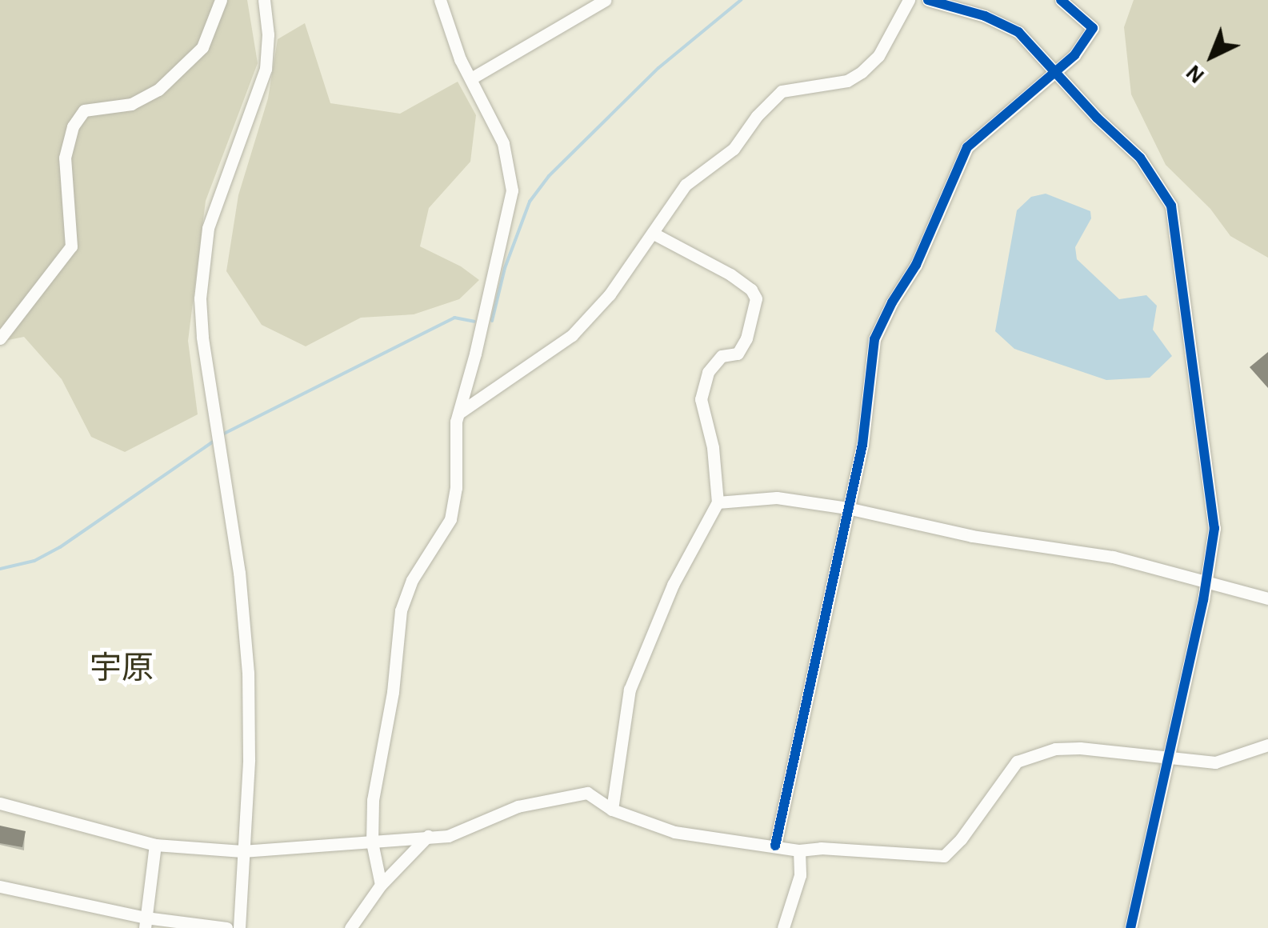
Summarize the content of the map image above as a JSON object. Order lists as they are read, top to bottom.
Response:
{
  "districts": ["宇原"],
  "north": "bottom left"
}
